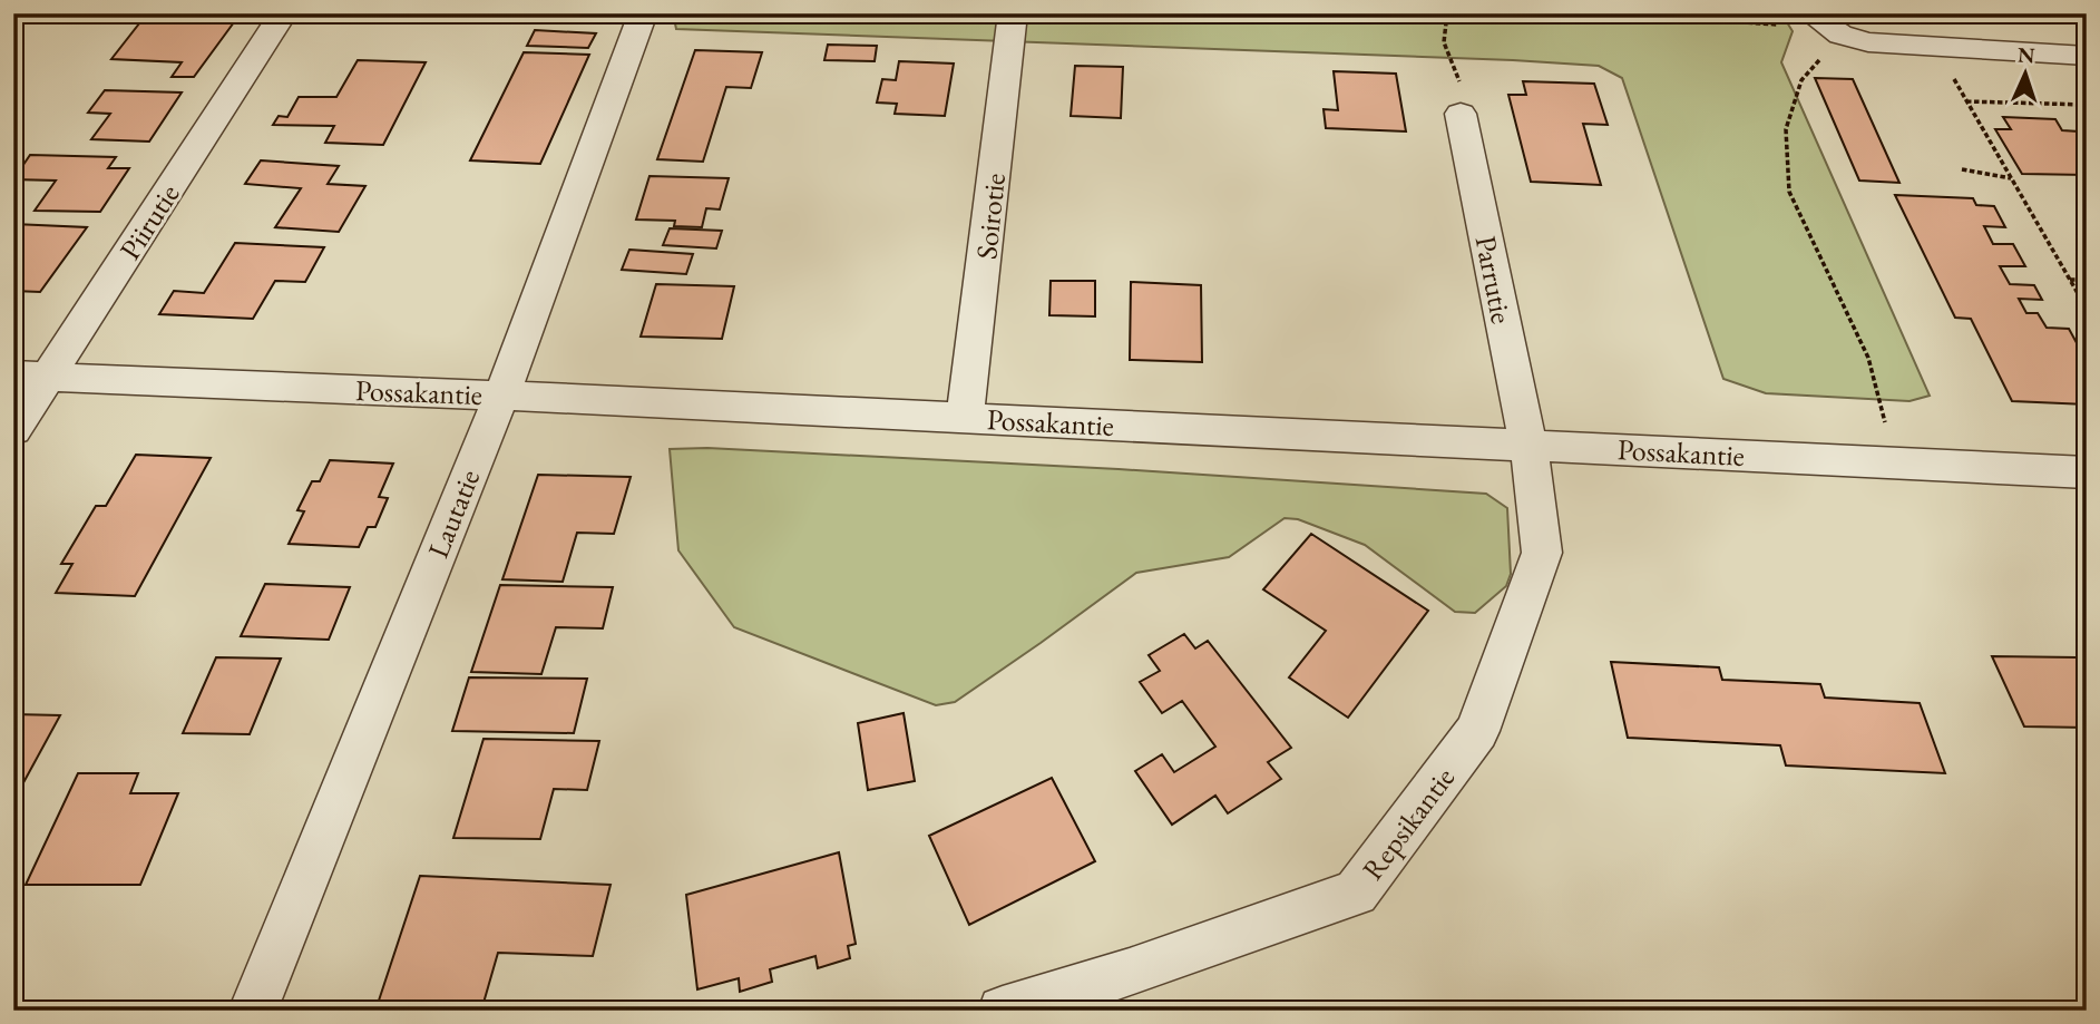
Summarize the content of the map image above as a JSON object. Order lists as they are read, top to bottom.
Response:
{
  "streets": {
    "street": [
      "Soirotie",
      "Piirutie",
      "Parrutie",
      "Possakantie",
      "Lautatie",
      "Repsikantie"
    ]
  },
  "crossings": [
    ["Soirotie", "Possakantie"],
    ["Piirutie", "Possakantie"],
    ["Parrutie", "Possakantie"],
    ["Parrutie", "Repsikantie"],
    ["Possakantie", "Lautatie"],
    ["Possakantie", "Repsikantie"]
  ],
  "north": "top"
}
